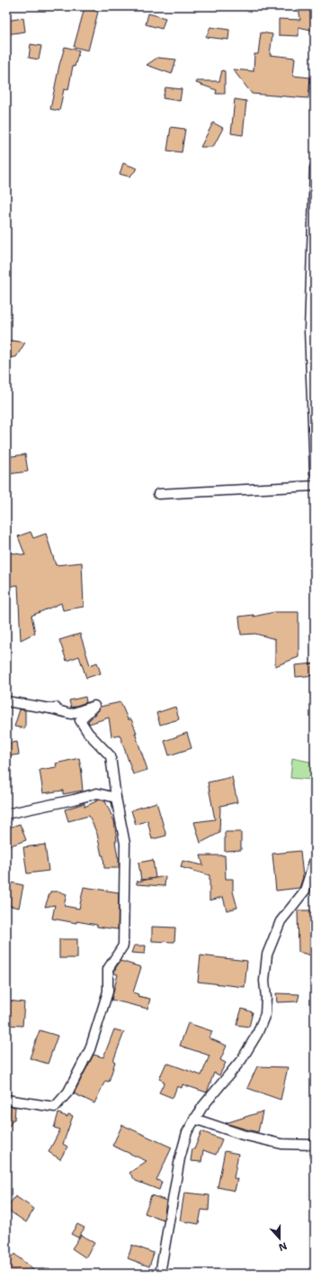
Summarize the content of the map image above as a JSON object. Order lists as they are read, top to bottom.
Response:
{
  "north": "bottom"
}
